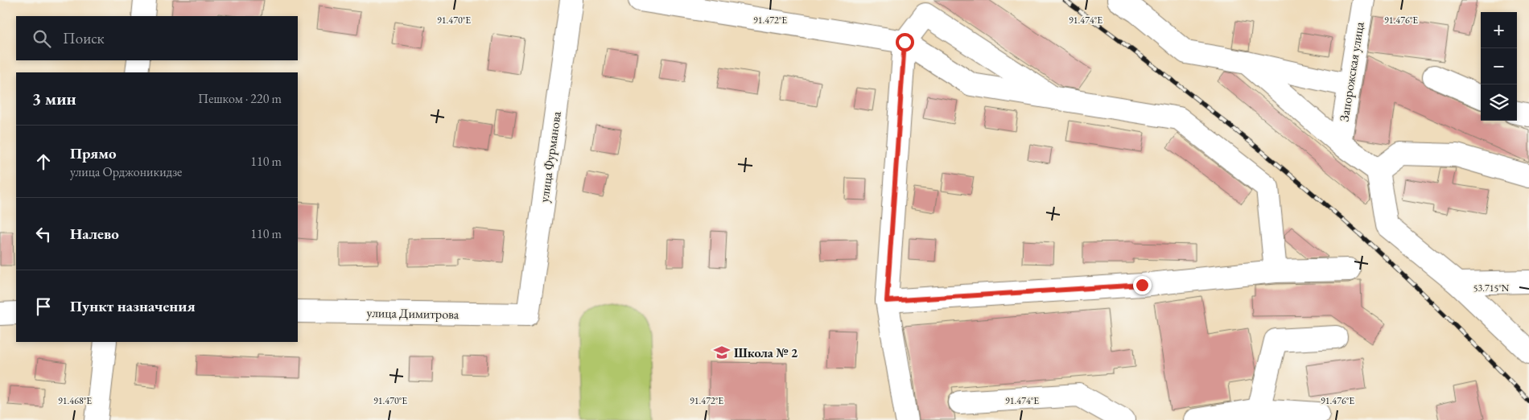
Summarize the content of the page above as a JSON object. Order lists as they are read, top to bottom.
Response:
{
  "streets": {
    "street": ["Запорожская улица", "улица Фурманова", "улица Димитрова"]
  },
  "crossings": [
    ["улица Фурманова", "улица Димитрова"]
  ],
  "places": {
    "school or university": ["Школа № 2"]
  },
  "page": {
    "map_buttons": ["+", "−"],
    "search": "Поиск",
    "heading": ["3 мин", "Пешком · 220 m"],
    "list": [
      ["Прямо", "улица Орджоникидзе", "110 m"],
      ["Налево", "110 m"],
      "Пункт назначения"
    ]
  },
  "coordinates": [
    "91.470°E",
    "91.472°E",
    "91.474°E",
    "91.476°E",
    "53.715°N",
    "91.468°E"
  ]
}
